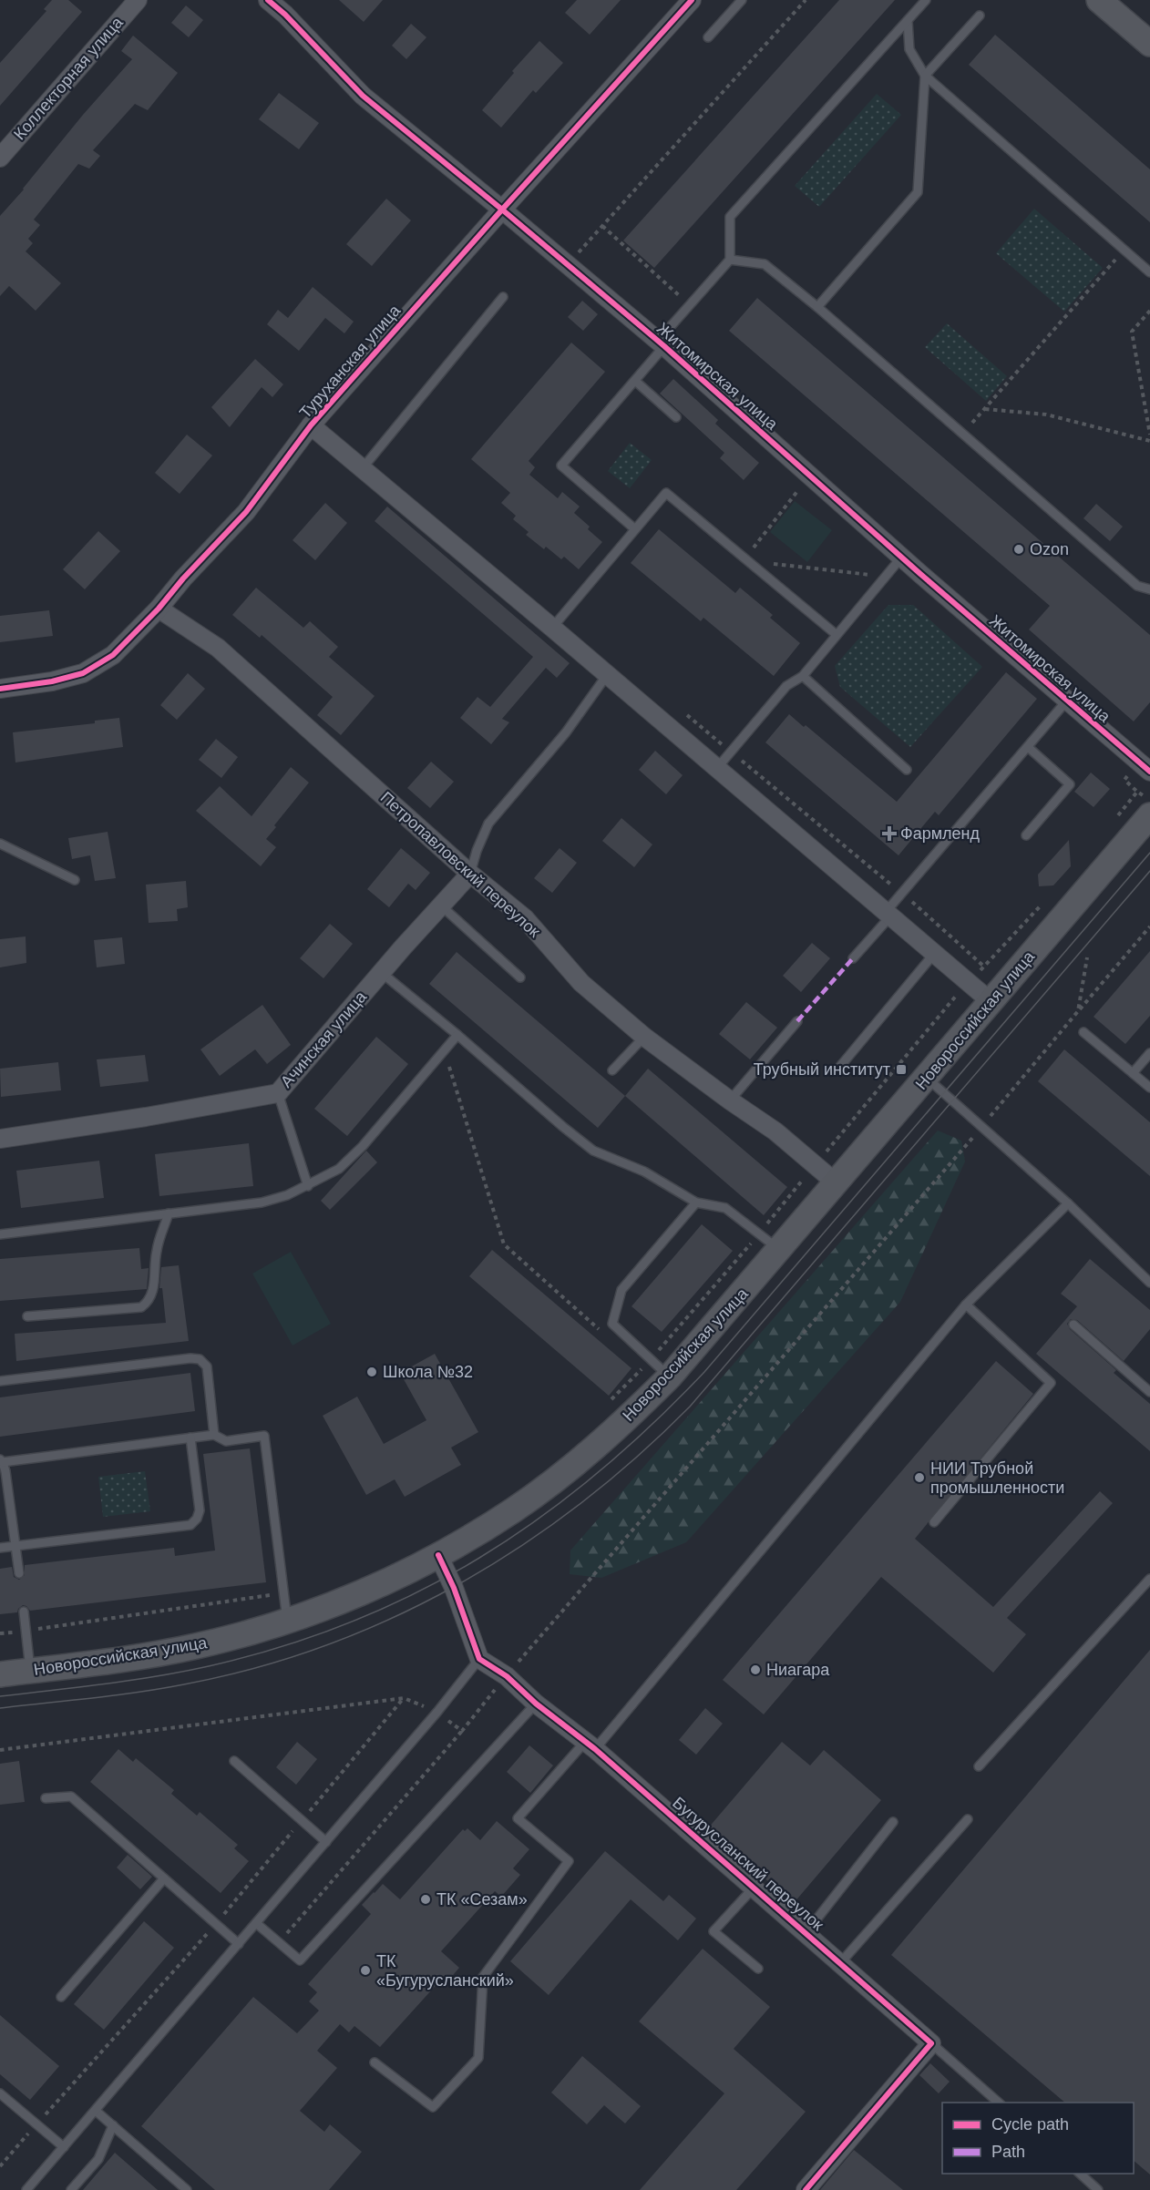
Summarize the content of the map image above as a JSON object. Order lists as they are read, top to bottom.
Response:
{
  "streets": {
    "main road": ["Новороссийская улица"],
    "street": [
      "Коллекторная улица",
      "Туруханская улица",
      "Житомирская улица",
      "Петропавловский переулок",
      "Ачинская улица",
      "Бугурусланский переулок"
    ]
  },
  "crossings": [
    ["Туруханская улица", "Житомирская улица"],
    ["Туруханская улица", "Петропавловский переулок"],
    ["Петропавловский переулок", "Новороссийская улица"],
    ["Петропавловский переулок", "Ачинская улица"]
  ],
  "places": {
    "other": [
      "Ozon",
      "Школа №32",
      "НИИ Трубной промышленности",
      "Ниагара",
      "ТК «Сезам»",
      "ТК «Бугурусланский»"
    ],
    "health": ["Фармленд"],
    "transit": ["Трубный институт"]
  },
  "legend": ["Cycle path", "Path"]
}
